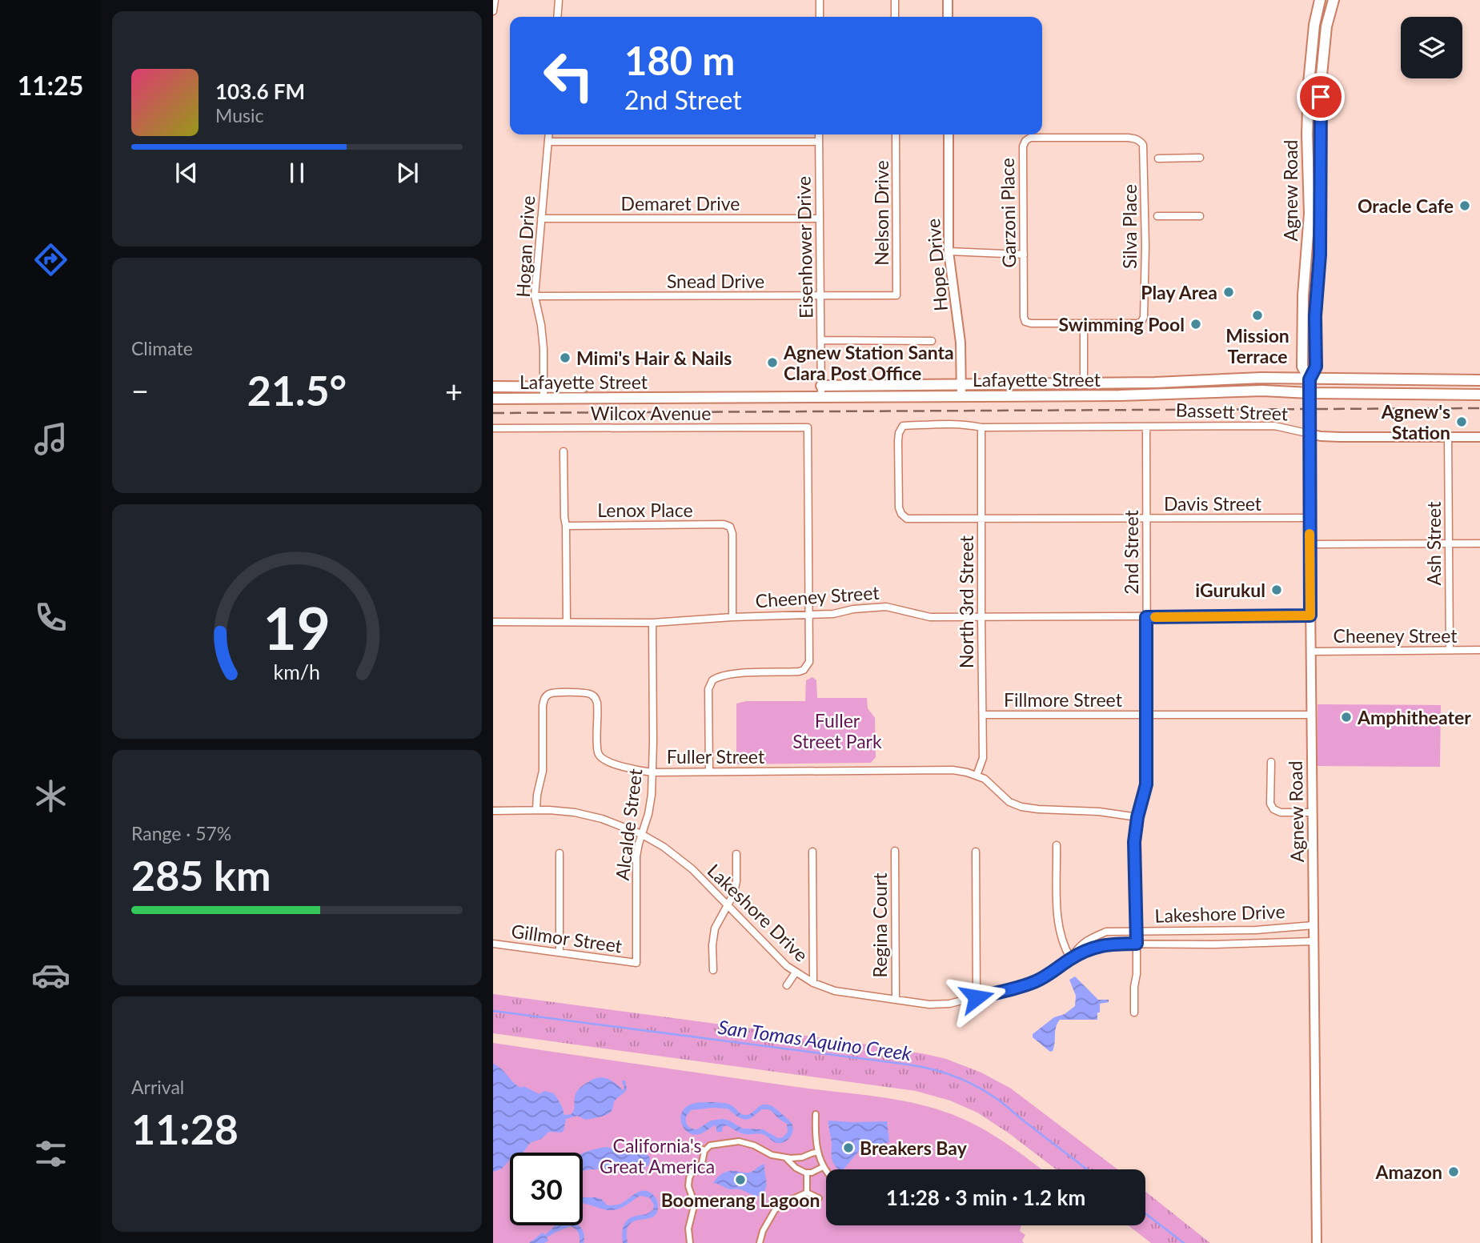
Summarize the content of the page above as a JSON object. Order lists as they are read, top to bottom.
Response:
{
  "streets": {
    "main road": ["Agnew Road", "Lafayette Street"],
    "street": [
      "Demaret Drive",
      "Nelson Drive",
      "Garzoni Place",
      "Silva Place",
      "Hogan Drive",
      "Eisenhower Drive",
      "Hope Drive",
      "Snead Drive",
      "Bassett Street",
      "Wilcox Avenue",
      "Davis Street",
      "Lenox Place",
      "Ash Street",
      "2nd Street",
      "Cheeney Street",
      "North 3rd Street",
      "Fillmore Street",
      "Fuller Street",
      "Alcalde Street",
      "Lakeshore Drive",
      "Regina Court",
      "Gillmor Street"
    ]
  },
  "crossings": [
    ["Agnew Road", "Lafayette Street"],
    ["Agnew Road", "Bassett Street"],
    ["Agnew Road", "Davis Street"],
    ["Agnew Road", "Cheeney Street"],
    ["Agnew Road", "Fillmore Street"],
    ["Agnew Road", "Lakeshore Drive"],
    ["Demaret Drive", "Hogan Drive"],
    ["Demaret Drive", "Eisenhower Drive"],
    ["Nelson Drive", "Snead Drive"],
    ["Garzoni Place", "Silva Place"],
    ["Hogan Drive", "Snead Drive"],
    ["Hogan Drive", "Lafayette Street"],
    ["Eisenhower Drive", "Snead Drive"],
    ["Eisenhower Drive", "Lafayette Street"],
    ["Hope Drive", "Lafayette Street"],
    ["Bassett Street", "Davis Street"],
    ["Bassett Street", "Ash Street"],
    ["Bassett Street", "2nd Street"],
    ["Bassett Street", "North 3rd Street"],
    ["Wilcox Avenue", "Cheeney Street"],
    ["Davis Street", "2nd Street"],
    ["Davis Street", "North 3rd Street"],
    ["Lenox Place", "Cheeney Street"],
    ["Ash Street", "Cheeney Street"],
    ["2nd Street", "Cheeney Street"],
    ["2nd Street", "Fillmore Street"],
    ["2nd Street", "Fuller Street"],
    ["2nd Street", "Lakeshore Drive"],
    ["Cheeney Street", "North 3rd Street"],
    ["Cheeney Street", "Alcalde Street"],
    ["North 3rd Street", "Fillmore Street"],
    ["North 3rd Street", "Fuller Street"],
    ["Fuller Street", "Alcalde Street"],
    ["Fuller Street", "Lakeshore Drive"],
    ["Alcalde Street", "Lakeshore Drive"],
    ["Alcalde Street", "Gillmor Street"],
    ["Lakeshore Drive", "Regina Court"]
  ],
  "water": ["San Tomas Aquino Creek"],
  "parks": ["Fuller Street Park", "California's Great America"],
  "places": [
    "Oracle Cafe",
    "Play Area",
    "Mission Terrace",
    "Swimming Pool",
    "Mimi's Hair & Nails",
    "Agnew Station Santa Clara Post Office",
    "Agnew's Station",
    "iGurukul",
    "Amphitheater",
    "Breakers Bay",
    "Amazon",
    "Boomerang Lagoon"
  ],
  "page": {
    "tabs": "11:25",
    "turn": ["180 m", "2nd Street"],
    "song": ["103.6 FM", "Music"],
    "tile": [
      "Climate",
      ["Range · 57%", "285 km"],
      ["Arrival", "11:28"]
    ],
    "heat": ["−", "21.5°", "+"],
    "limit": "30",
    "trip": "11:28 · 3 min · 1.2 km",
    "gauge": ["19", "km/h"]
  }
}
